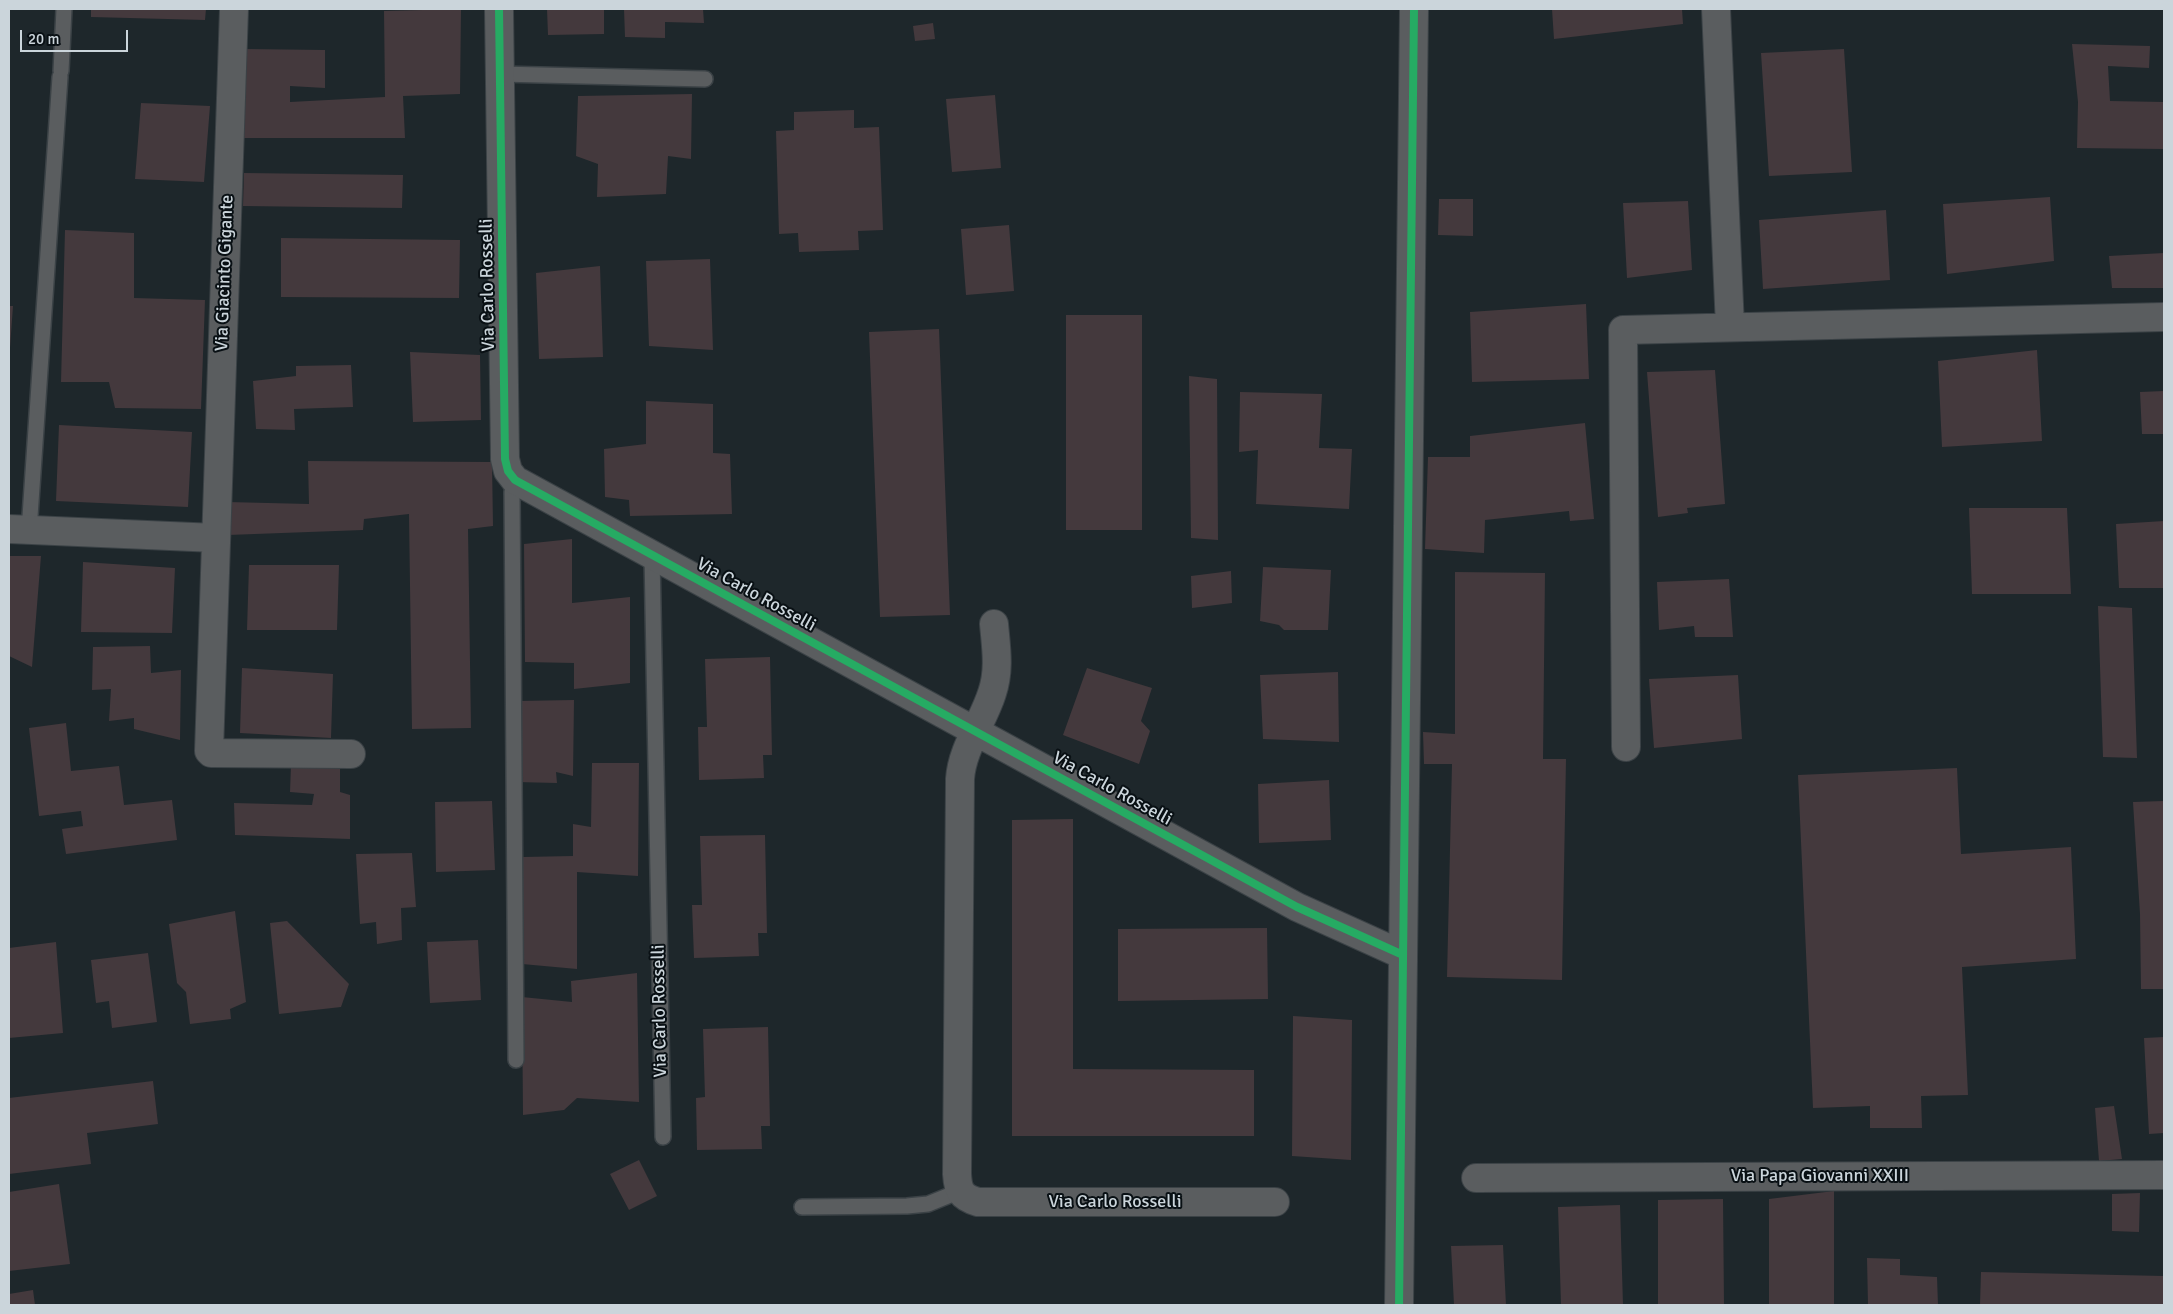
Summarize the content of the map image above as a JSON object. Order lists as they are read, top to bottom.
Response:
{
  "streets": {
    "street": ["Via Giacinto Gigante", "Via Carlo Rosselli", "Via Papa Giovanni XXIII"]
  },
  "scale_bar": "20 m"
}
